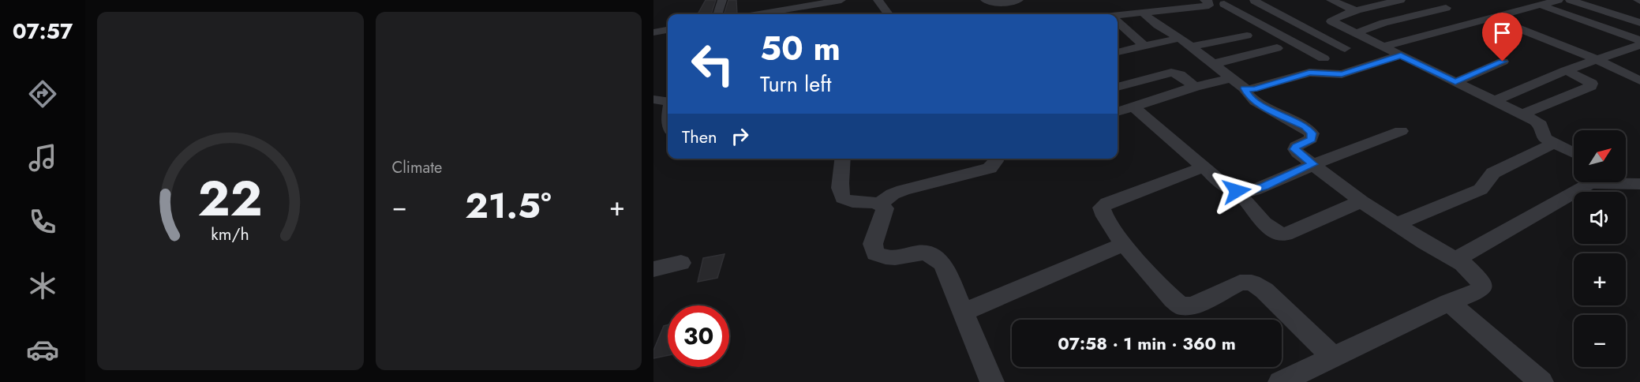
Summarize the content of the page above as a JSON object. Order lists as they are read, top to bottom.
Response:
{
  "north": "top right",
  "page": {
    "tabs": "07:57",
    "tile": "Climate",
    "turn": ["50 m", "Turn left"],
    "then": "Then",
    "map_buttons": ["+", "−"],
    "heat": ["−", "21.5°", "+"],
    "limit": "30",
    "trip": "07:58 · 1 min · 360 m",
    "gauge": ["22", "km/h"]
  }
}
